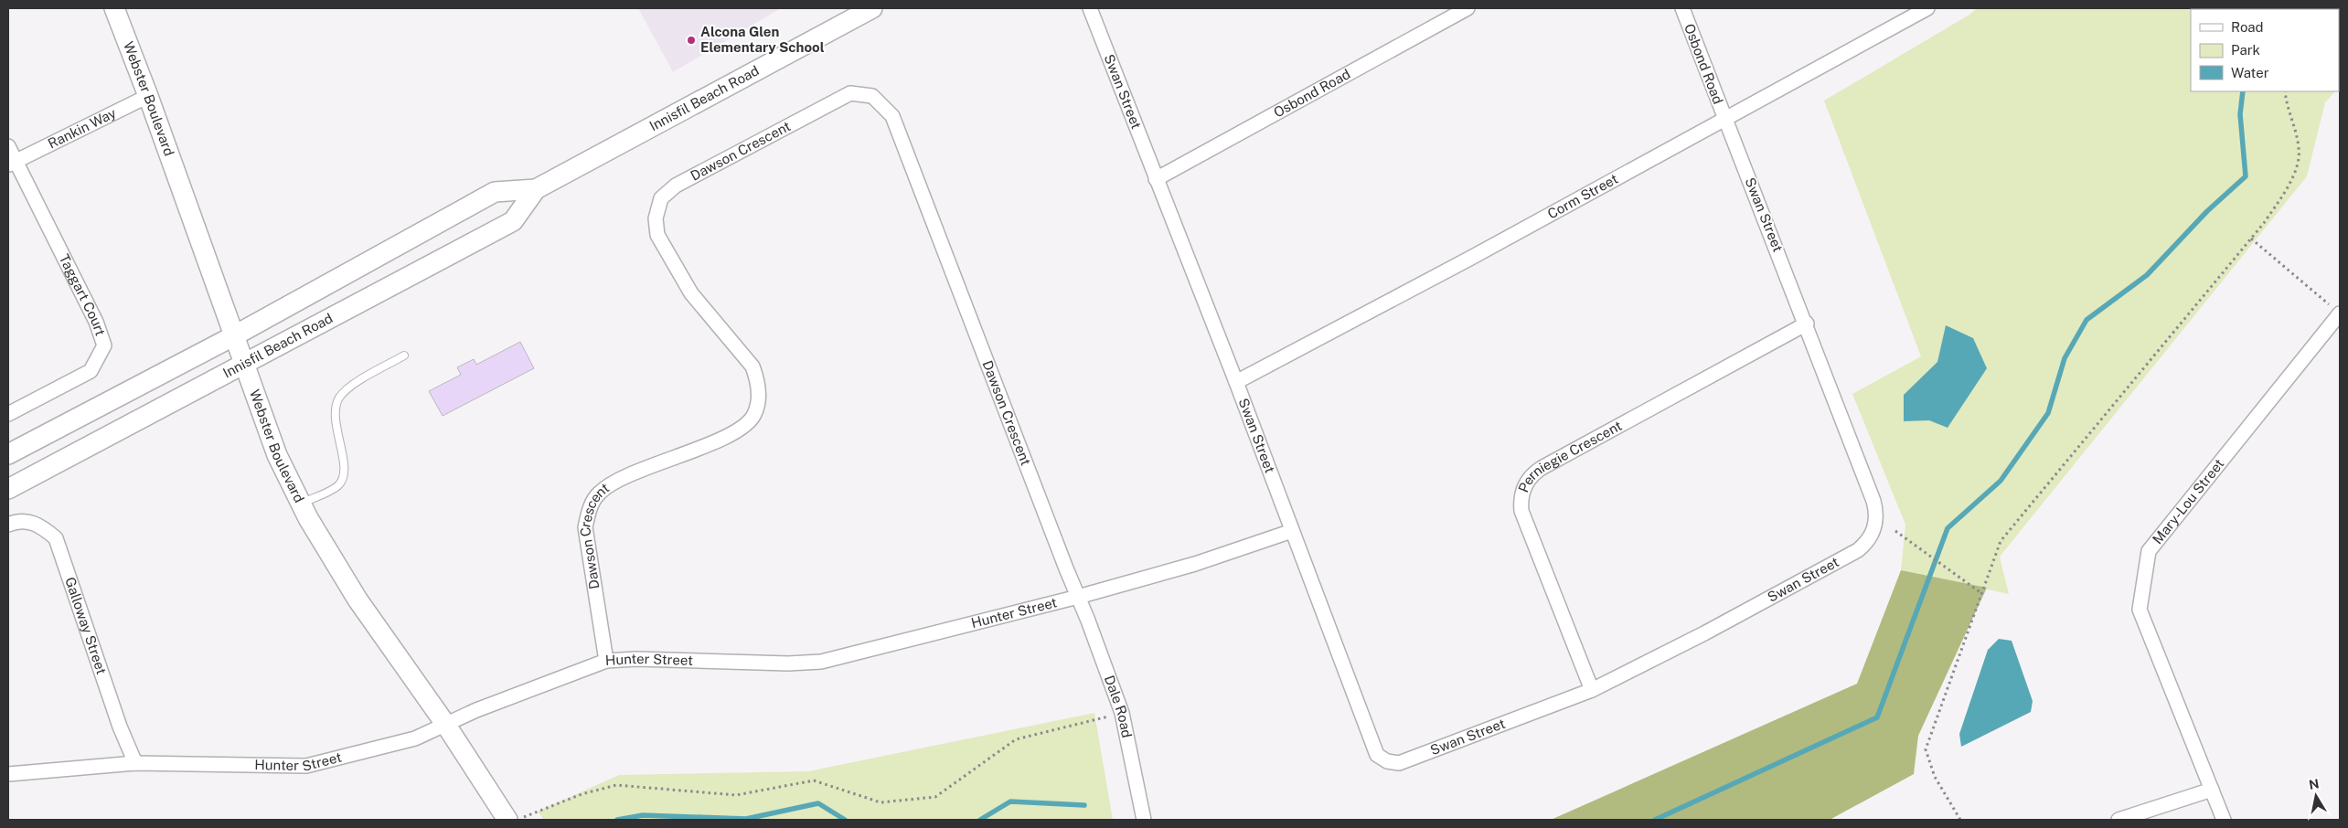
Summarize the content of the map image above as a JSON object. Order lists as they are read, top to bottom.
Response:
{
  "streets": {
    "main road": ["Innisfil Beach Road", "Webster Boulevard"],
    "street": [
      "Osbond Road",
      "Swan Street",
      "Rankin Way",
      "Dawson Crescent",
      "Corm Street",
      "Taggart Court",
      "Perniegie Crescent",
      "Mary-Lou Street",
      "Hunter Street",
      "Galloway Street",
      "Dale Road"
    ]
  },
  "crossings": [
    ["Osbond Road", "Swan Street"],
    ["Osbond Road", "Corm Street"],
    ["Swan Street", "Corm Street"],
    ["Swan Street", "Perniegie Crescent"],
    ["Swan Street", "Hunter Street"],
    ["Innisfil Beach Road", "Webster Boulevard"],
    ["Webster Boulevard", "Rankin Way"],
    ["Webster Boulevard", "Hunter Street"],
    ["Rankin Way", "Taggart Court"],
    ["Dawson Crescent", "Hunter Street"],
    ["Dawson Crescent", "Dale Road"],
    ["Hunter Street", "Galloway Street"],
    ["Hunter Street", "Dale Road"]
  ],
  "places": ["Alcona Glen Elementary School"],
  "legend": ["Road", "Park", "Water"],
  "north": "top"
}
